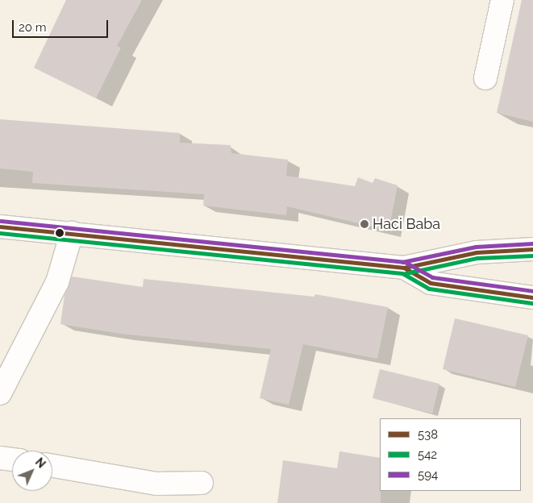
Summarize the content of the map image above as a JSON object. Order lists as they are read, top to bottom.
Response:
{
  "places": ["Haci Baba"],
  "lines": ["transit line 594", "transit line 538", "transit line 542"],
  "legend": ["538", "542", "594"],
  "scale_bar": "20 m",
  "north": "top right"
}
